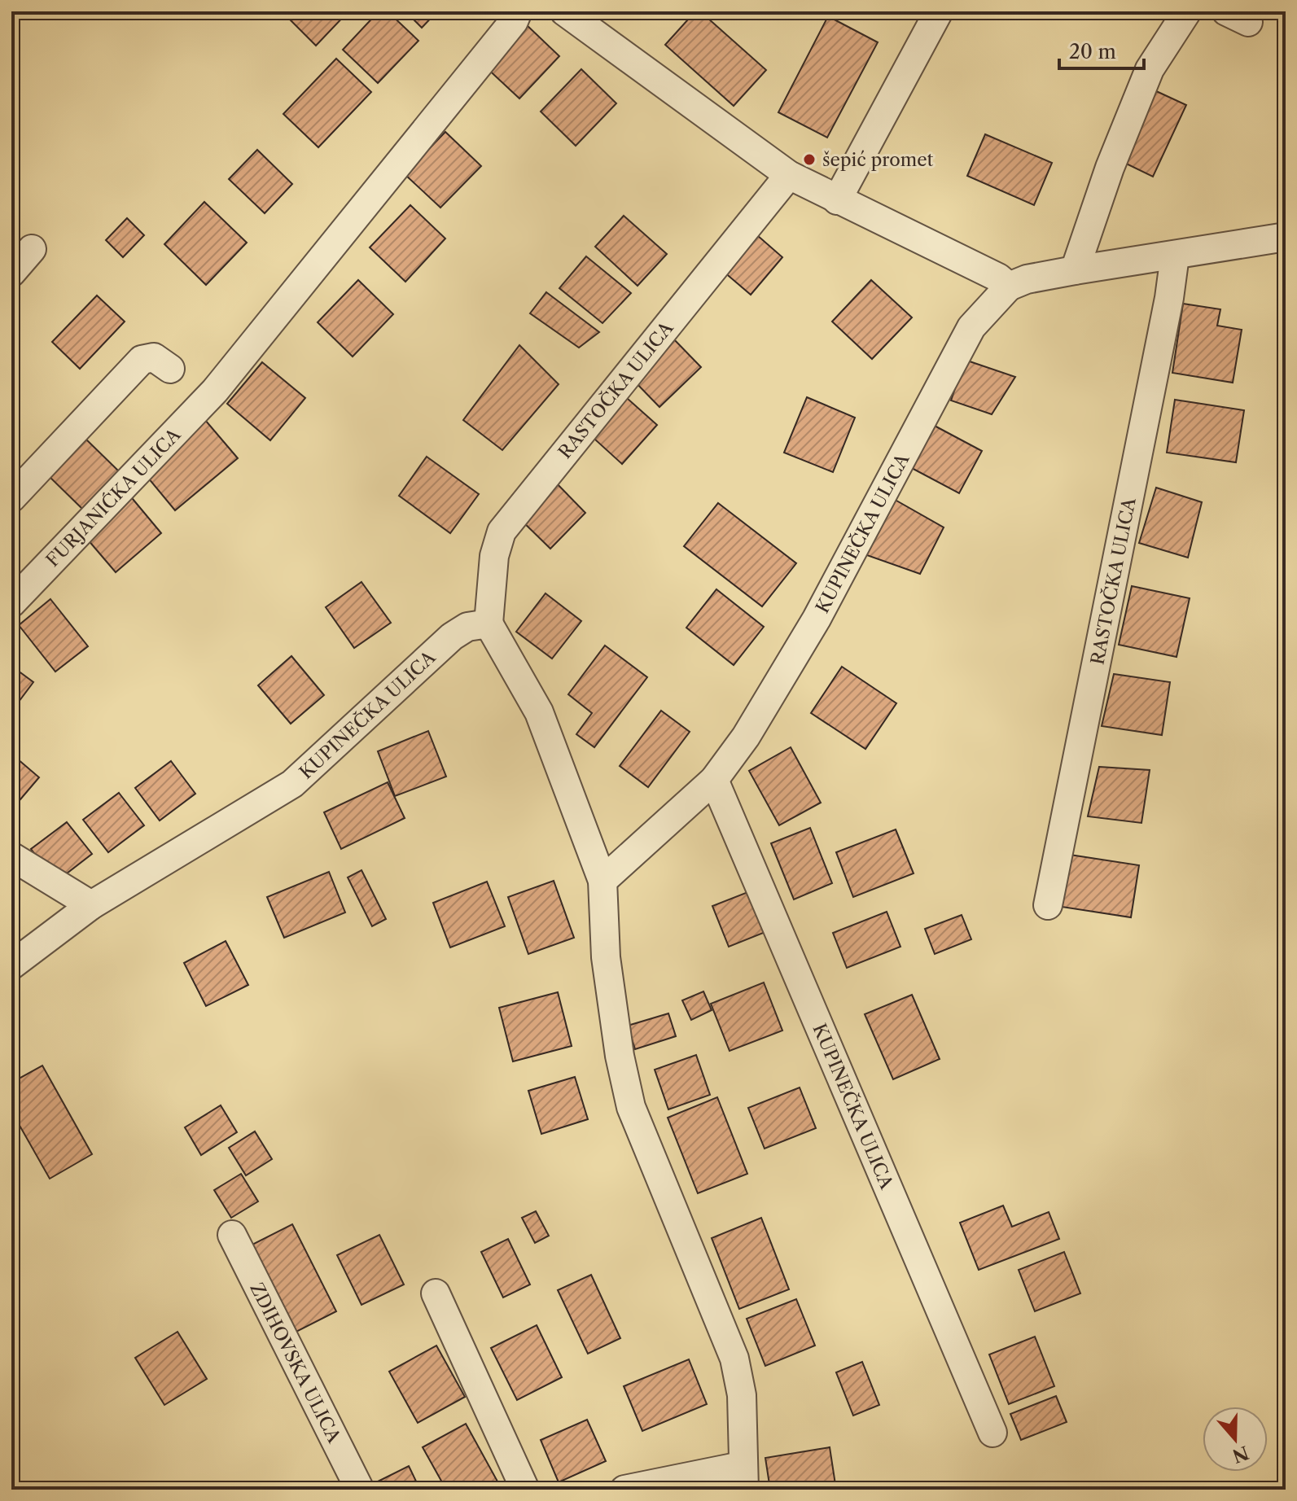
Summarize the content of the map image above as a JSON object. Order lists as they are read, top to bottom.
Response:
{
  "streets": {
    "street": [
      "RASTOČKA ULICA",
      "FURJANIĆKA ULICA",
      "KUPINEČKA ULICA",
      "ZDIHOVSKA ULICA"
    ]
  },
  "crossings": [
    ["RASTOČKA ULICA", "KUPINEČKA ULICA"]
  ],
  "places": ["šepić promet"],
  "scale_bar": "20 m",
  "north": "bottom"
}
